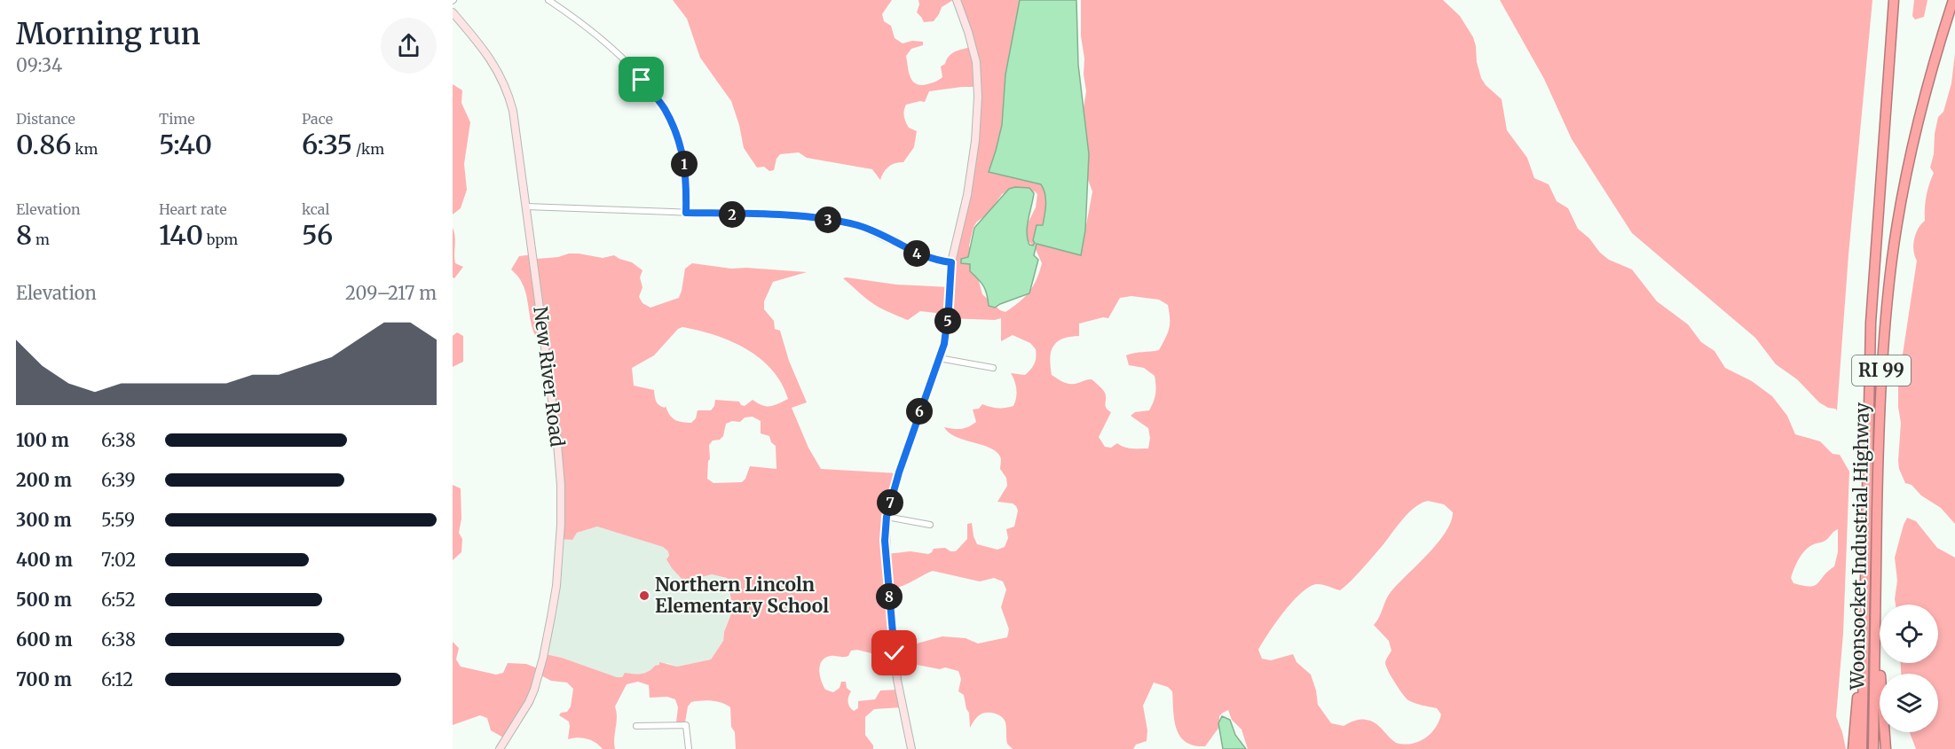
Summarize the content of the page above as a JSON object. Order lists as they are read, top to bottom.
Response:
{
  "streets": {
    "highway": ["RI 99", "Woonsocket Industrial Highway"],
    "street": ["New River Road"]
  },
  "places": ["Northern Lincoln Elementary School"],
  "page": {
    "heading": ["Morning run", "09:34"],
    "stats": [
      ["Distance", "0.86 km"],
      ["Time", "5:40"],
      ["Pace", "6:35 /km"],
      ["Elevation", "8 m"],
      ["Heart rate", "140 bpm"],
      ["kcal", "56"]
    ],
    "pins": [
      "1",
      "2",
      "3",
      "4",
      "5",
      "6",
      "7",
      "8"
    ],
    "chart": ["Elevation", "209–217 m"],
    "list": [
      {
        "name": "100 m",
        "note": "6:38"
      },
      {
        "name": "200 m",
        "note": "6:39"
      },
      {
        "name": "300 m",
        "note": "5:59"
      },
      {
        "name": "400 m",
        "note": "7:02"
      },
      {
        "name": "500 m",
        "note": "6:52"
      },
      {
        "name": "600 m",
        "note": "6:38"
      },
      {
        "name": "700 m",
        "note": "6:12"
      }
    ]
  }
}
